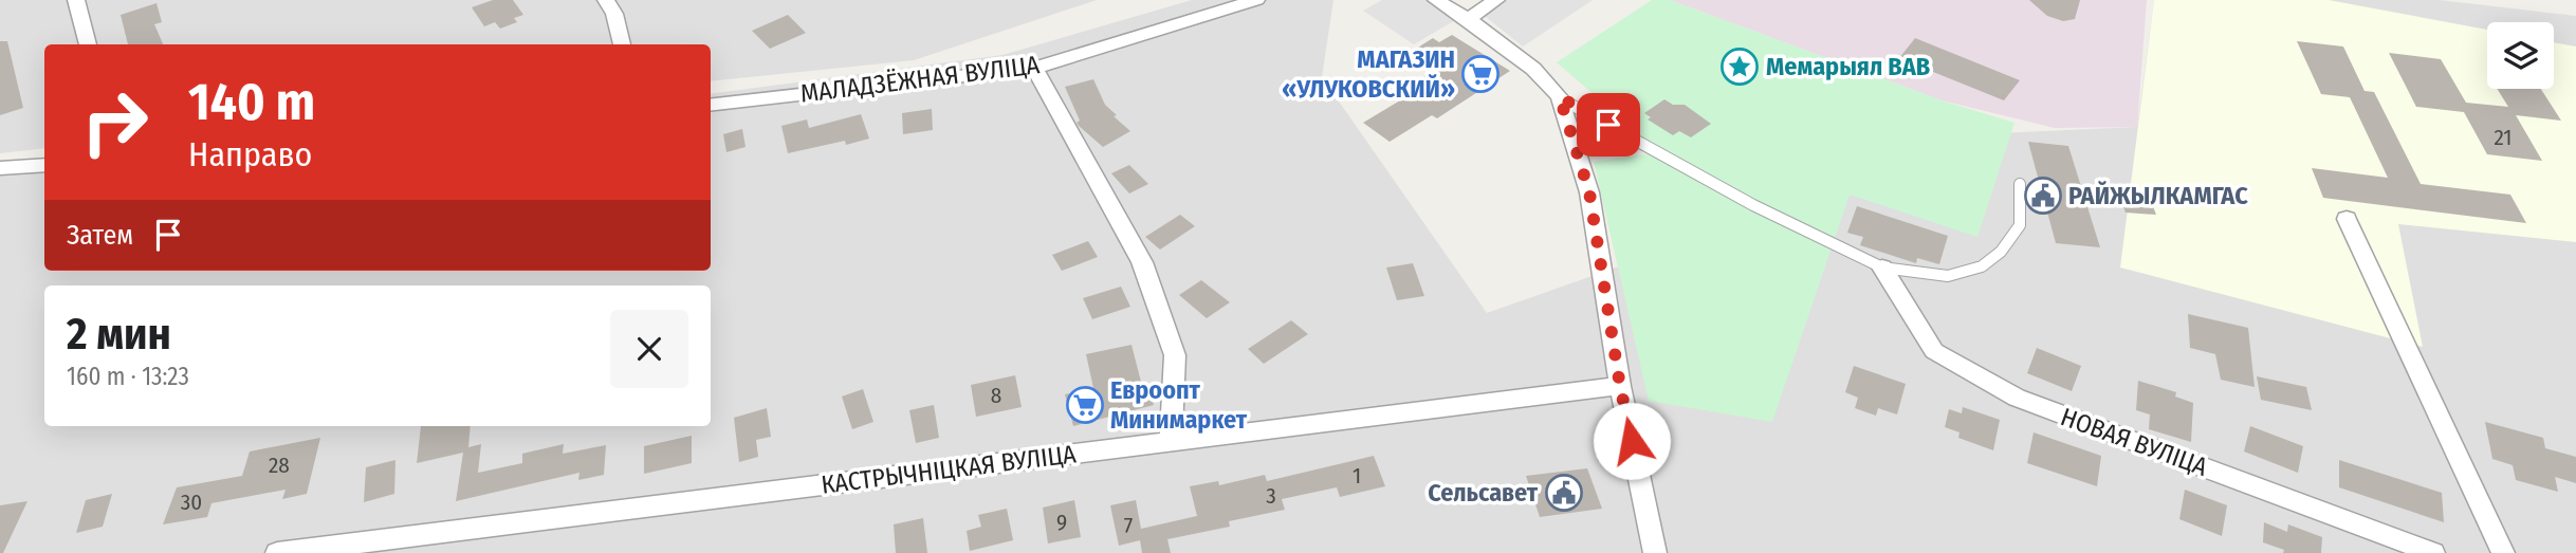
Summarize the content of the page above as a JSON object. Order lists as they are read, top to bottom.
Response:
{
  "streets": {
    "street": ["МАЛАДЗЁЖНАЯ ВУЛІЦА", "НОВАЯ ВУЛІЦА", "КАСТРЫЧНІЦКАЯ ВУЛІЦА"]
  },
  "places": {
    "place": ["Мемарыял ВАВ"],
    "supermarket": ["МАГАЗИН «УЛУКОВСКИЙ»", "Евроопт Минимаркет"],
    "public building": ["РАЙЖЫЛКАМГАС", "Сельсавет"]
  },
  "house_numbers": [
    "21",
    "8",
    "28",
    "1",
    "3",
    "30",
    "9",
    "7"
  ],
  "page": {
    "turn": ["140 m", "Направо"],
    "then": "Затем",
    "heading": ["2 мин", "160 m · 13:23"]
  }
}
